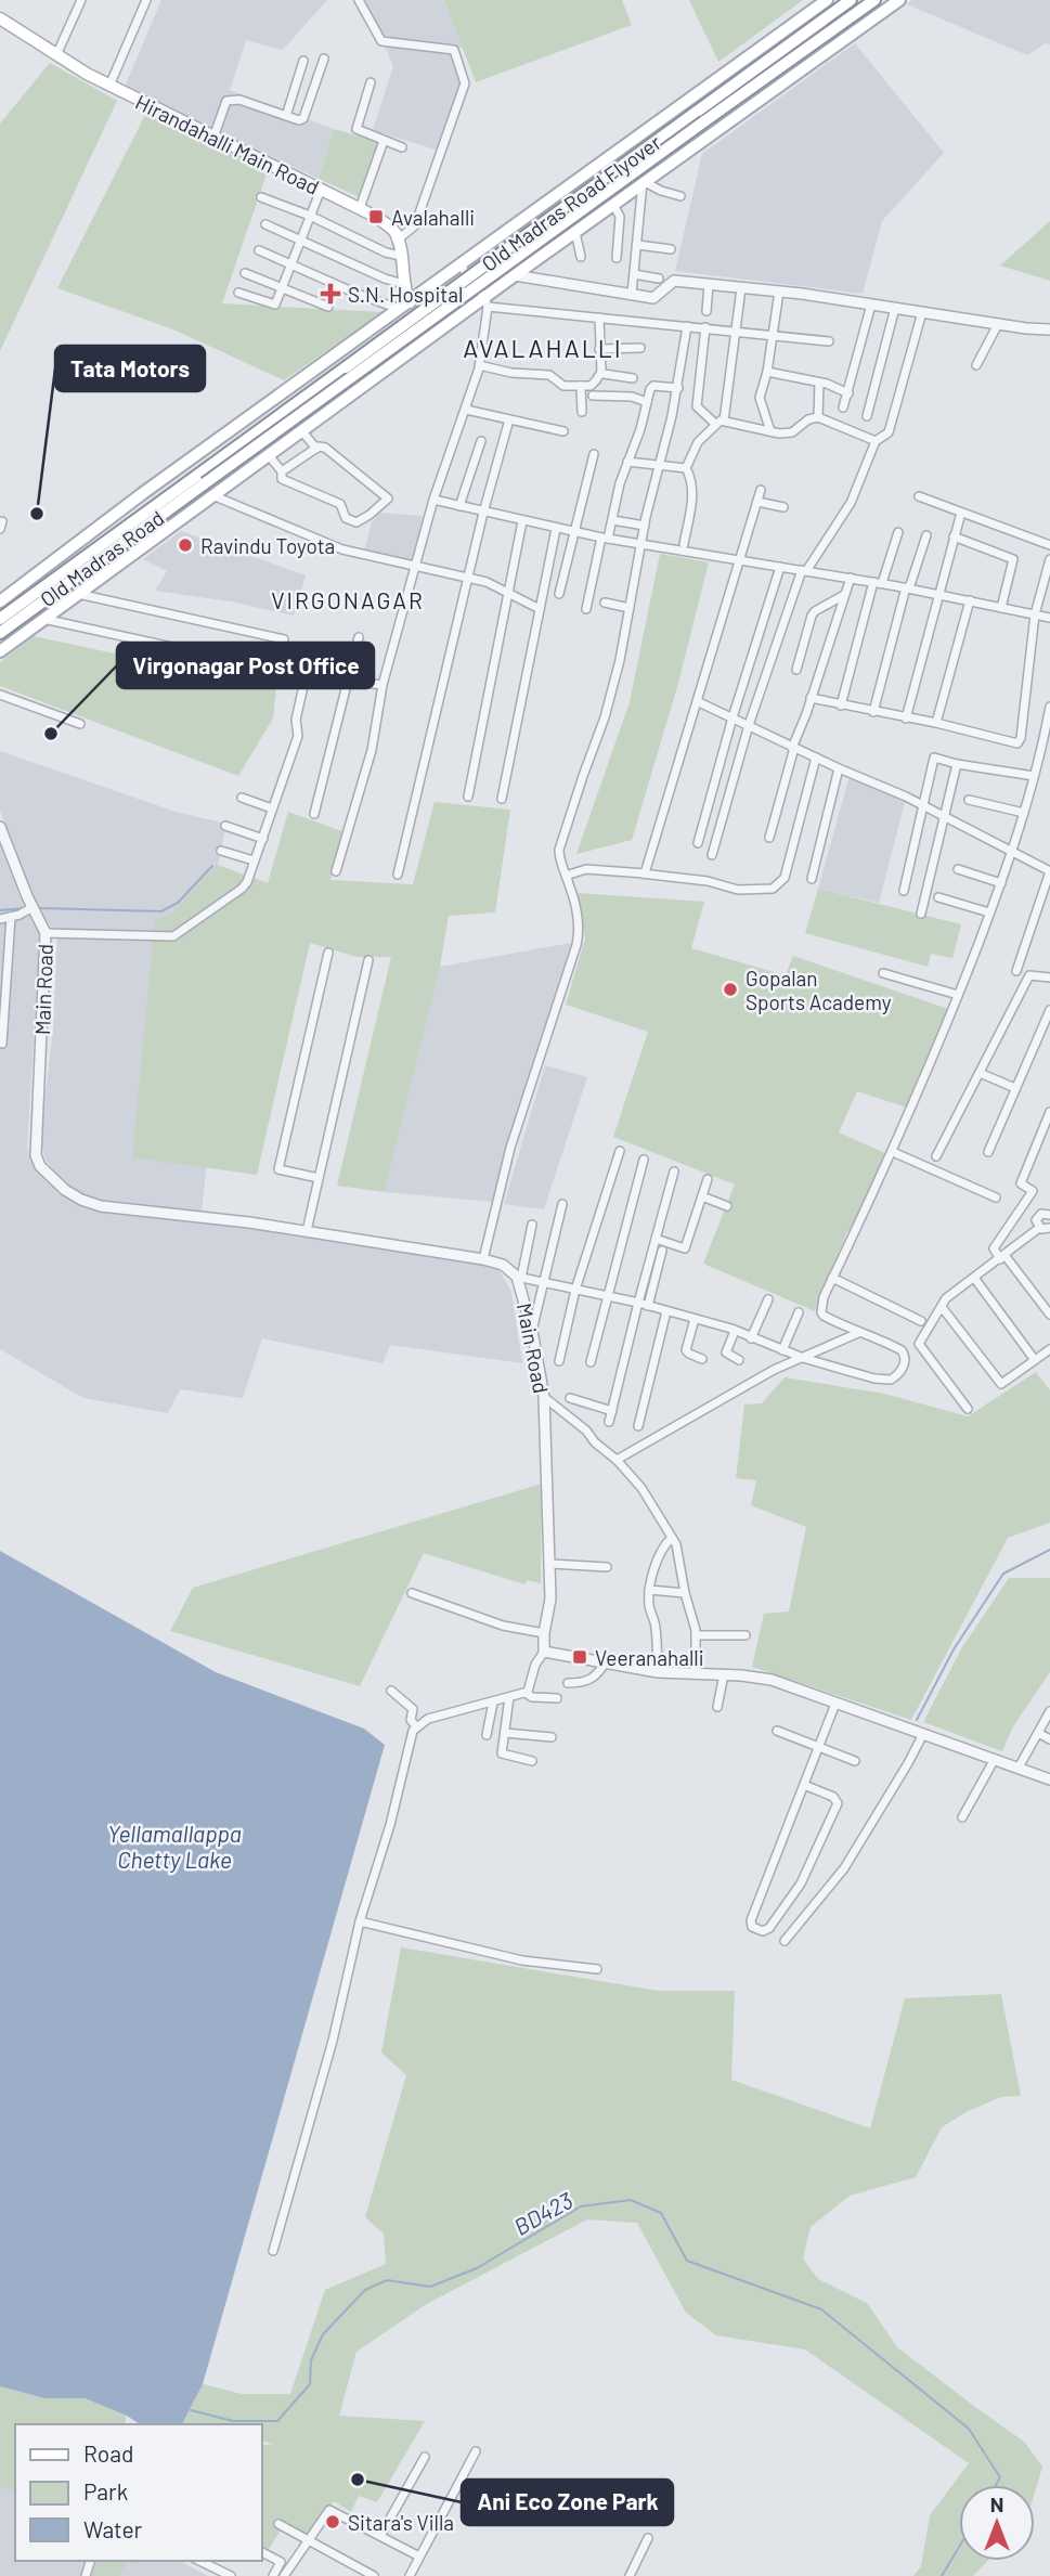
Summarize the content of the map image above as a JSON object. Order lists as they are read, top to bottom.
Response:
{
  "streets": {
    "main road": ["Hirandahalli Main Road", "Old Madras Road Flyover", "Old Madras Road"],
    "street": ["Main Road"]
  },
  "crossings": [
    ["Old Madras Road Flyover", "Old Madras Road"]
  ],
  "districts": ["AVALAHALLI", "VIRGONAGAR"],
  "water": ["Yellamallappa Chetty Lake", "BD423"],
  "places": {
    "transit": ["Avalahalli", "Veeranahalli"],
    "health": ["S.N. Hospital"],
    "other": [
      "Tata Motors",
      "Ravindu Toyota",
      "Virgonagar Post Office",
      "Gopalan Sports Academy",
      "Ani Eco Zone Park",
      "Sitara's Villa"
    ]
  },
  "legend": ["Road", "Park", "Water"],
  "north": "top"
}
